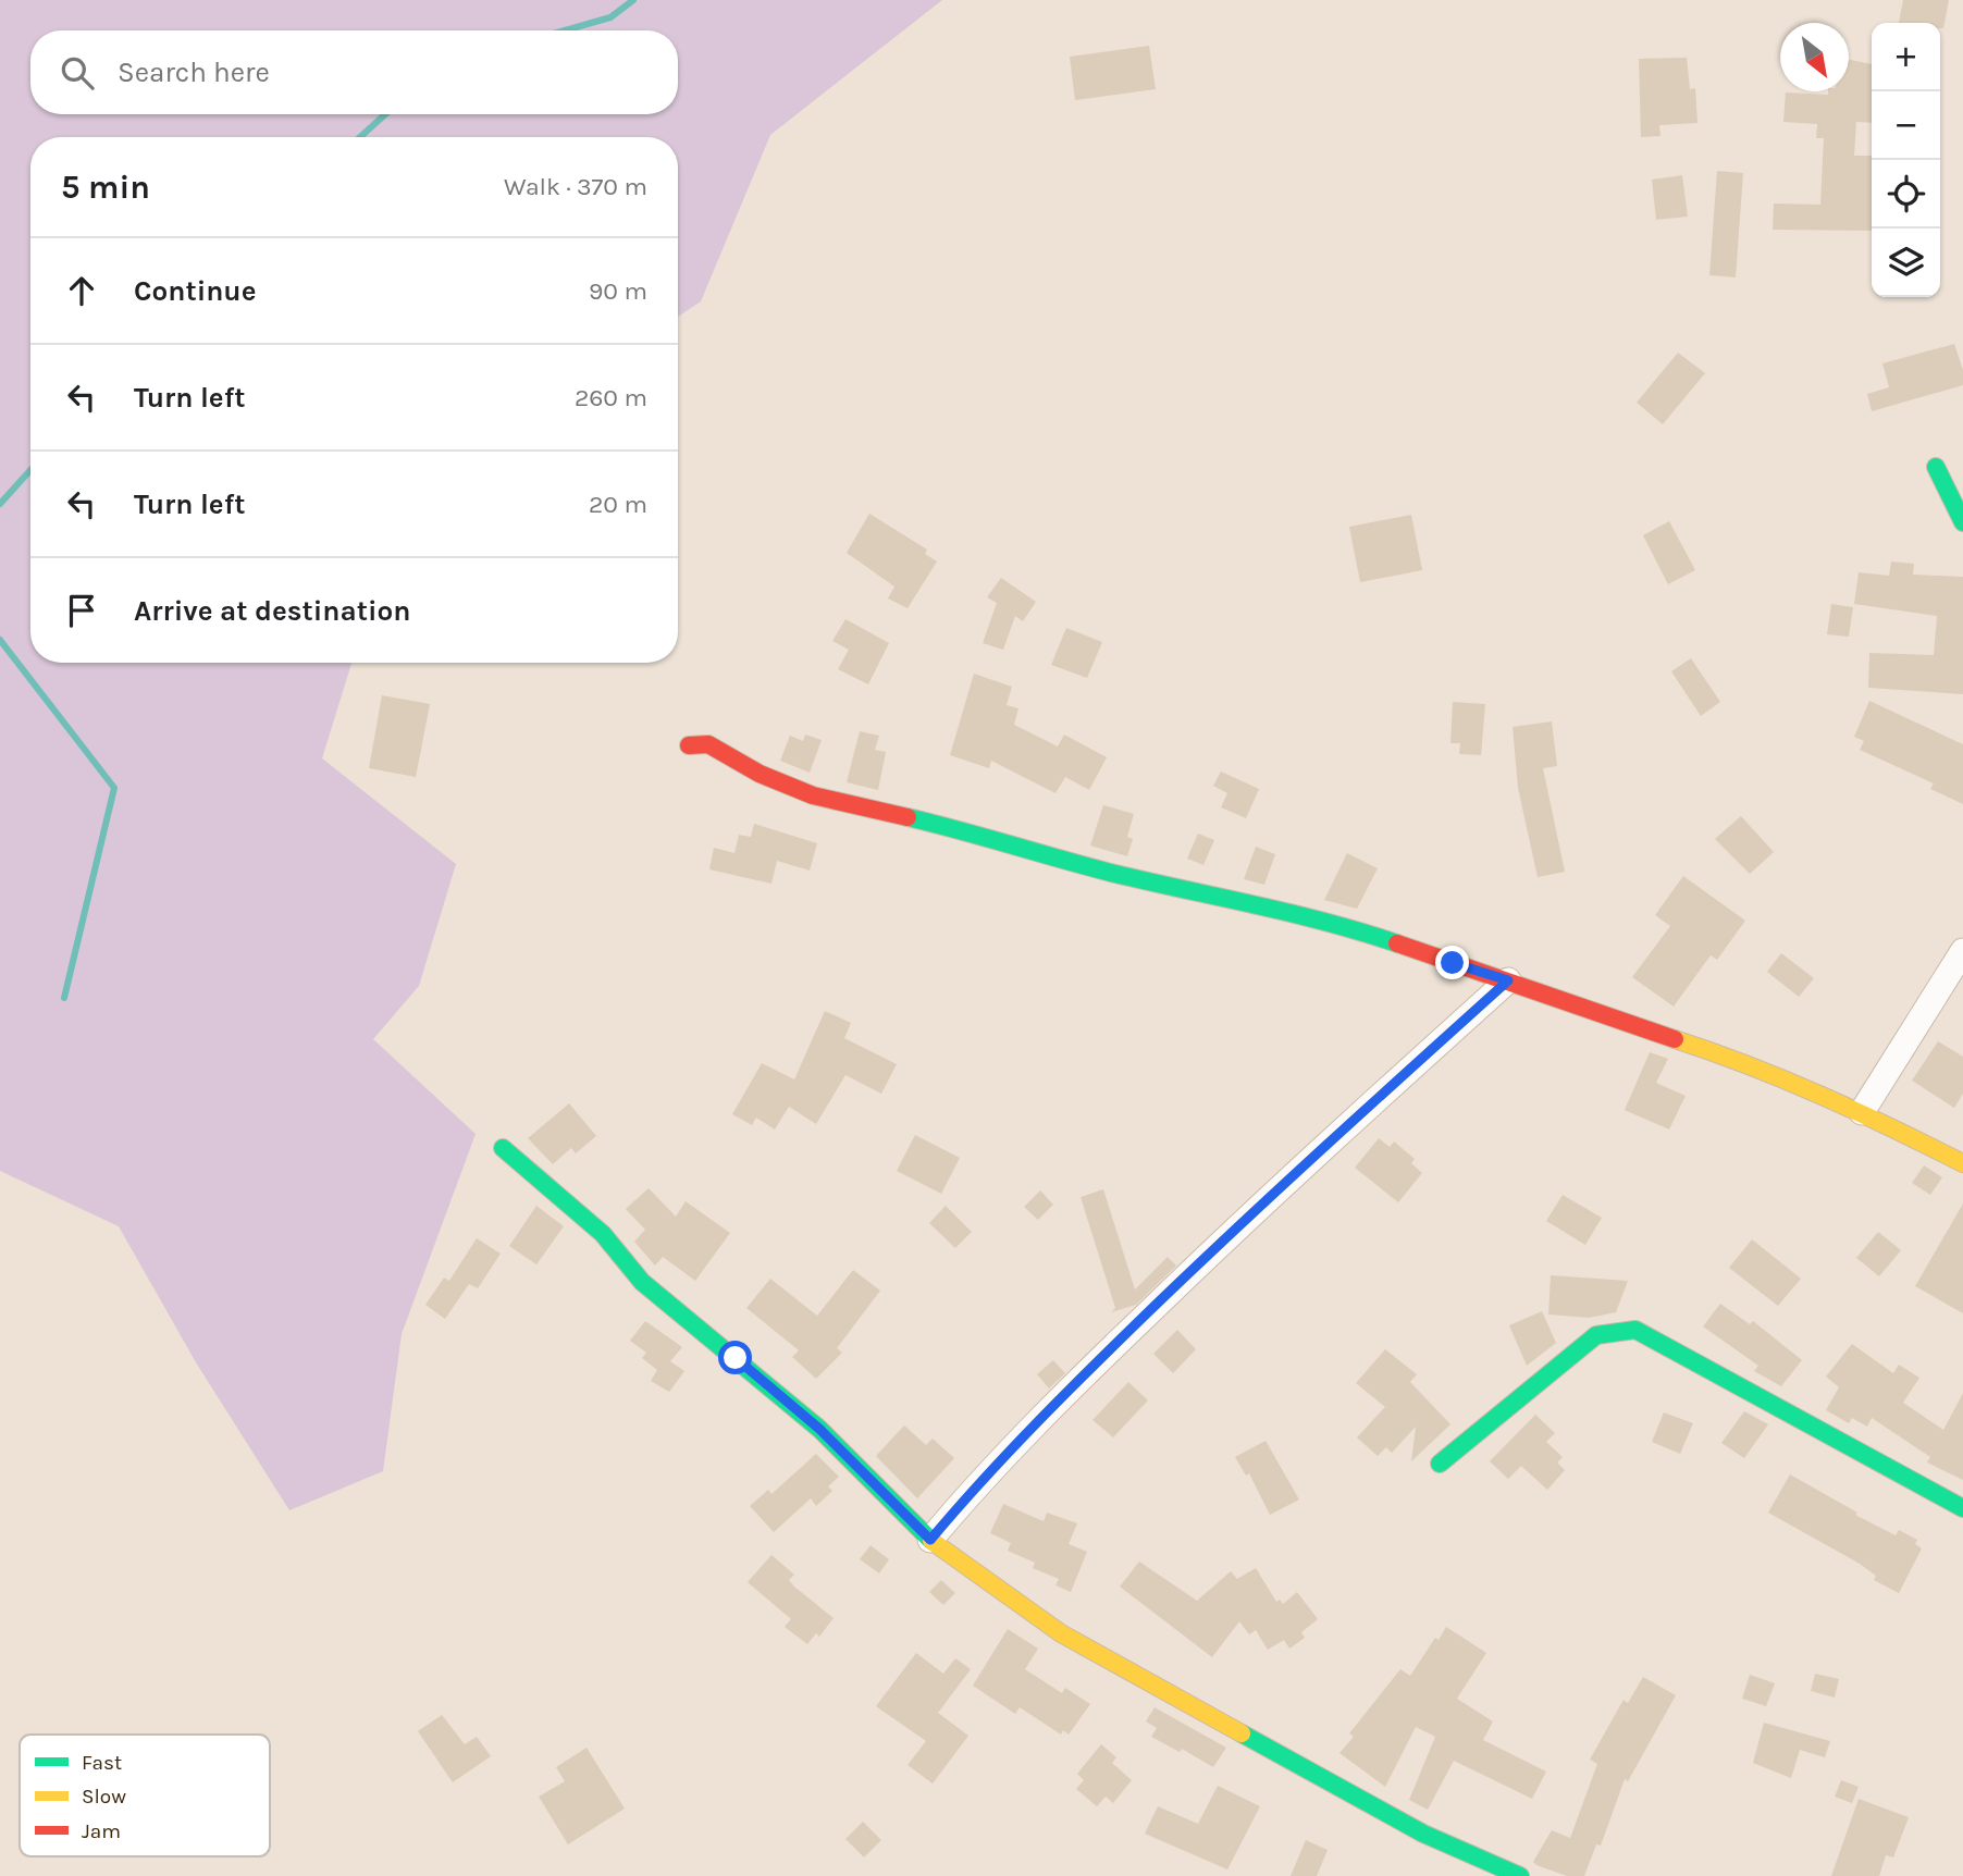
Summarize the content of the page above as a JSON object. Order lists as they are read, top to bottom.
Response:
{
  "legend": ["Fast", "Slow", "Jam"],
  "north": "bottom right",
  "page": {
    "map_buttons": ["+", "−"],
    "search": "Search here",
    "heading": ["5 min", "Walk · 370 m"],
    "list": [
      ["Continue", "90 m"],
      ["Turn left", "260 m"],
      ["Turn left", "20 m"],
      "Arrive at destination"
    ]
  }
}
